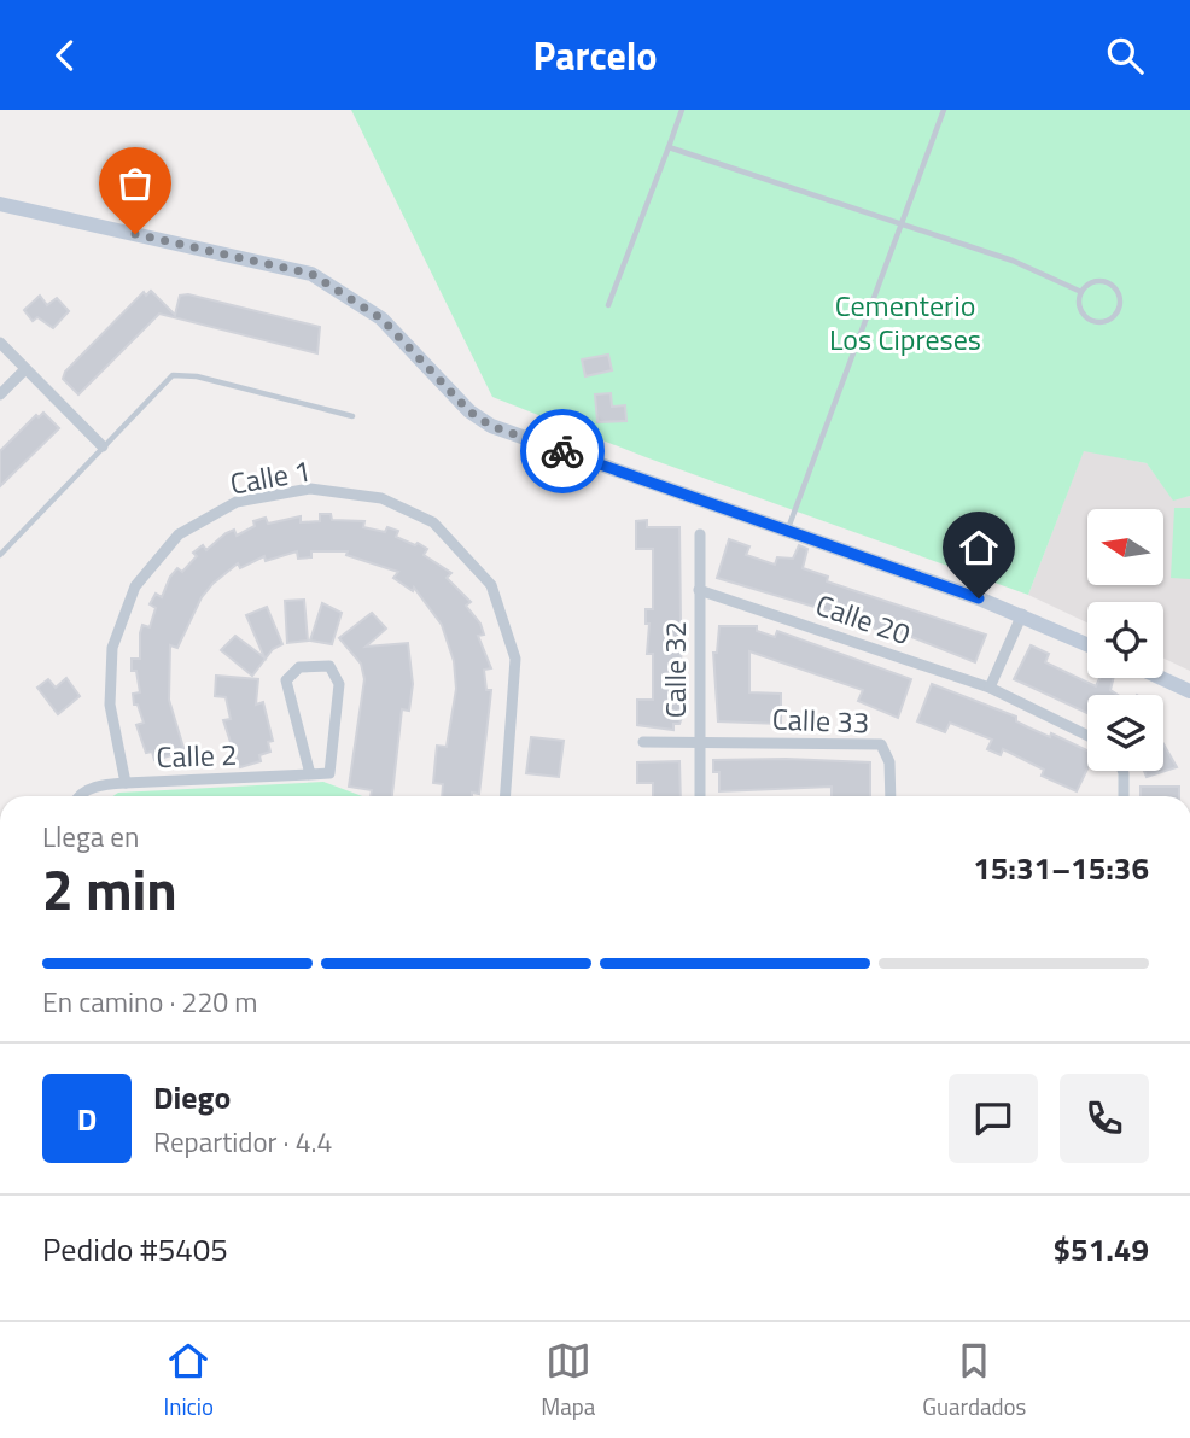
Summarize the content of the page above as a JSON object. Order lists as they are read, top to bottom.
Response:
{
  "streets": {
    "street": [
      "Calle 1",
      "Calle 20",
      "Calle 32",
      "Calle 33",
      "Calle 2"
    ]
  },
  "crossings": [
    ["Calle 1", "Calle 2"],
    ["Calle 20", "Calle 32"],
    ["Calle 32", "Calle 33"]
  ],
  "parks": ["Cementerio Los Cipreses"],
  "north": "left",
  "page": {
    "header": "Parcelo",
    "heading": ["2 min", "Llega en", "15:31–15:36"],
    "panel": [
      "Diego",
      "Repartidor · 4.4",
      "Pedido #5405",
      "$51.49"
    ],
    "bar": "En camino · 220 m",
    "round": "D",
    "tabs": ["Inicio", "Mapa", "Guardados"]
  }
}
